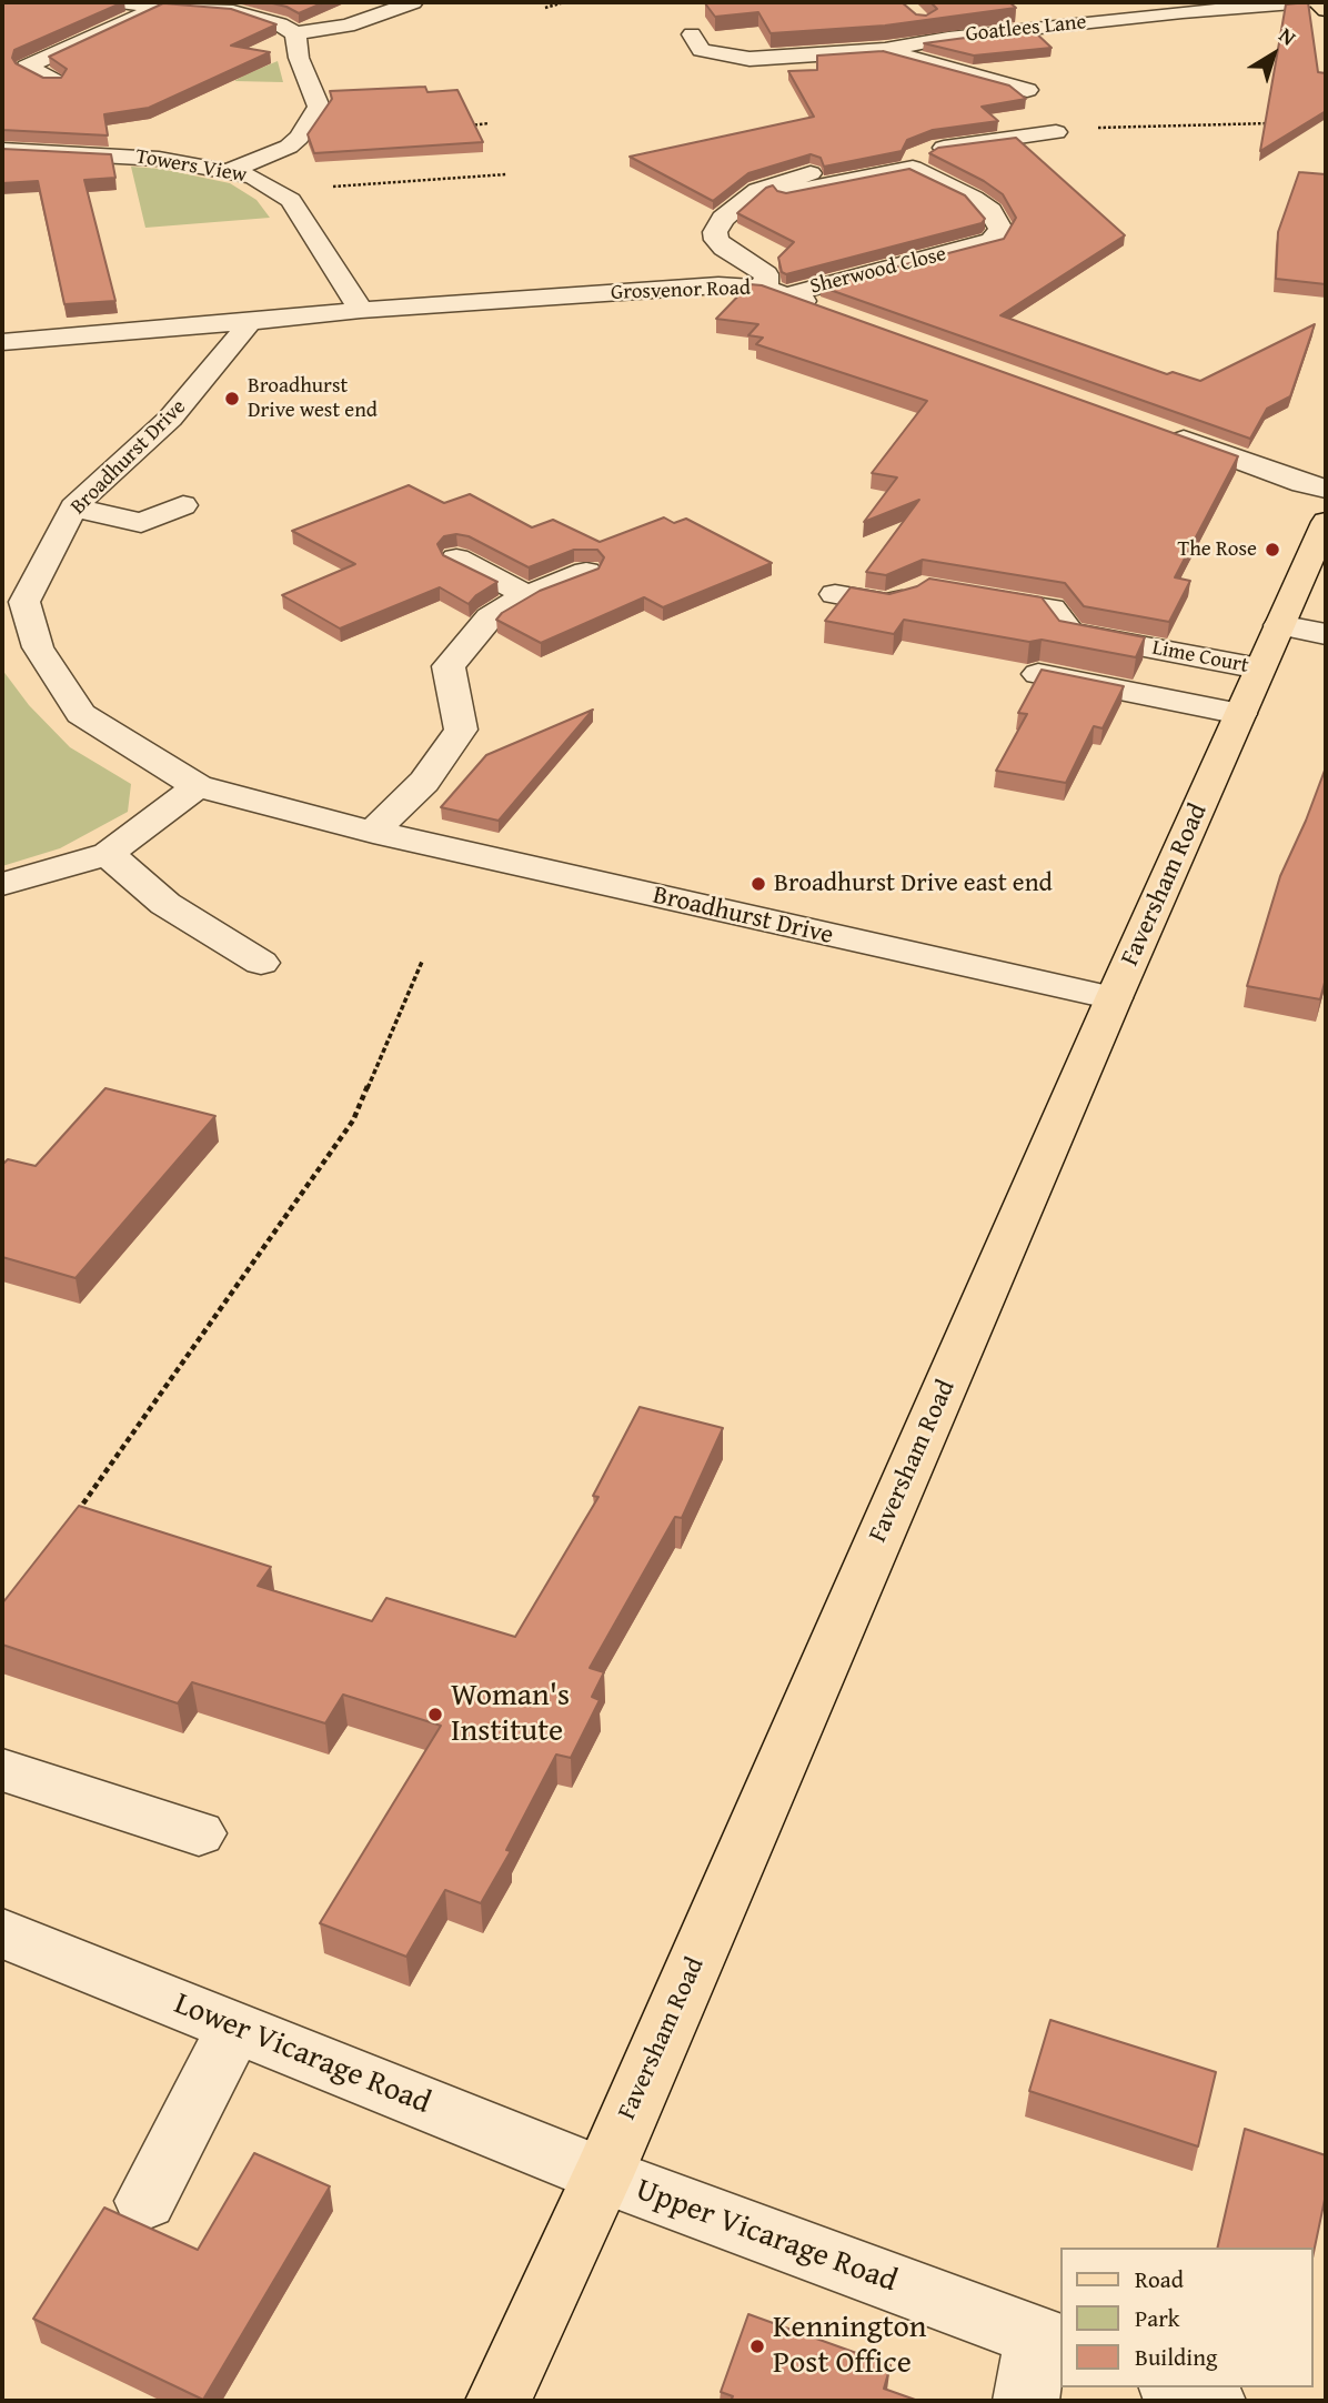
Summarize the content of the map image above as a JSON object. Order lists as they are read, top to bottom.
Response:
{
  "streets": {
    "main road": ["Faversham Road"],
    "street": [
      "Goatlees Lane",
      "Towers View",
      "Sherwood Close",
      "Grosvenor Road",
      "Broadhurst Drive",
      "Lime Court",
      "Lower Vicarage Road",
      "Upper Vicarage Road"
    ]
  },
  "crossings": [
    ["Towers View", "Grosvenor Road"],
    ["Sherwood Close", "Grosvenor Road"],
    ["Grosvenor Road", "Broadhurst Drive"],
    ["Broadhurst Drive", "Faversham Road"],
    ["Lime Court", "Faversham Road"],
    ["Faversham Road", "Lower Vicarage Road"],
    ["Faversham Road", "Upper Vicarage Road"],
    ["Lower Vicarage Road", "Upper Vicarage Road"]
  ],
  "places": [
    "Broadhurst Drive west end",
    "The Rose",
    "Broadhurst Drive east end",
    "Woman's Institute",
    "Kennington Post Office"
  ],
  "legend": ["Road", "Park", "Building"],
  "north": "top right"
}
